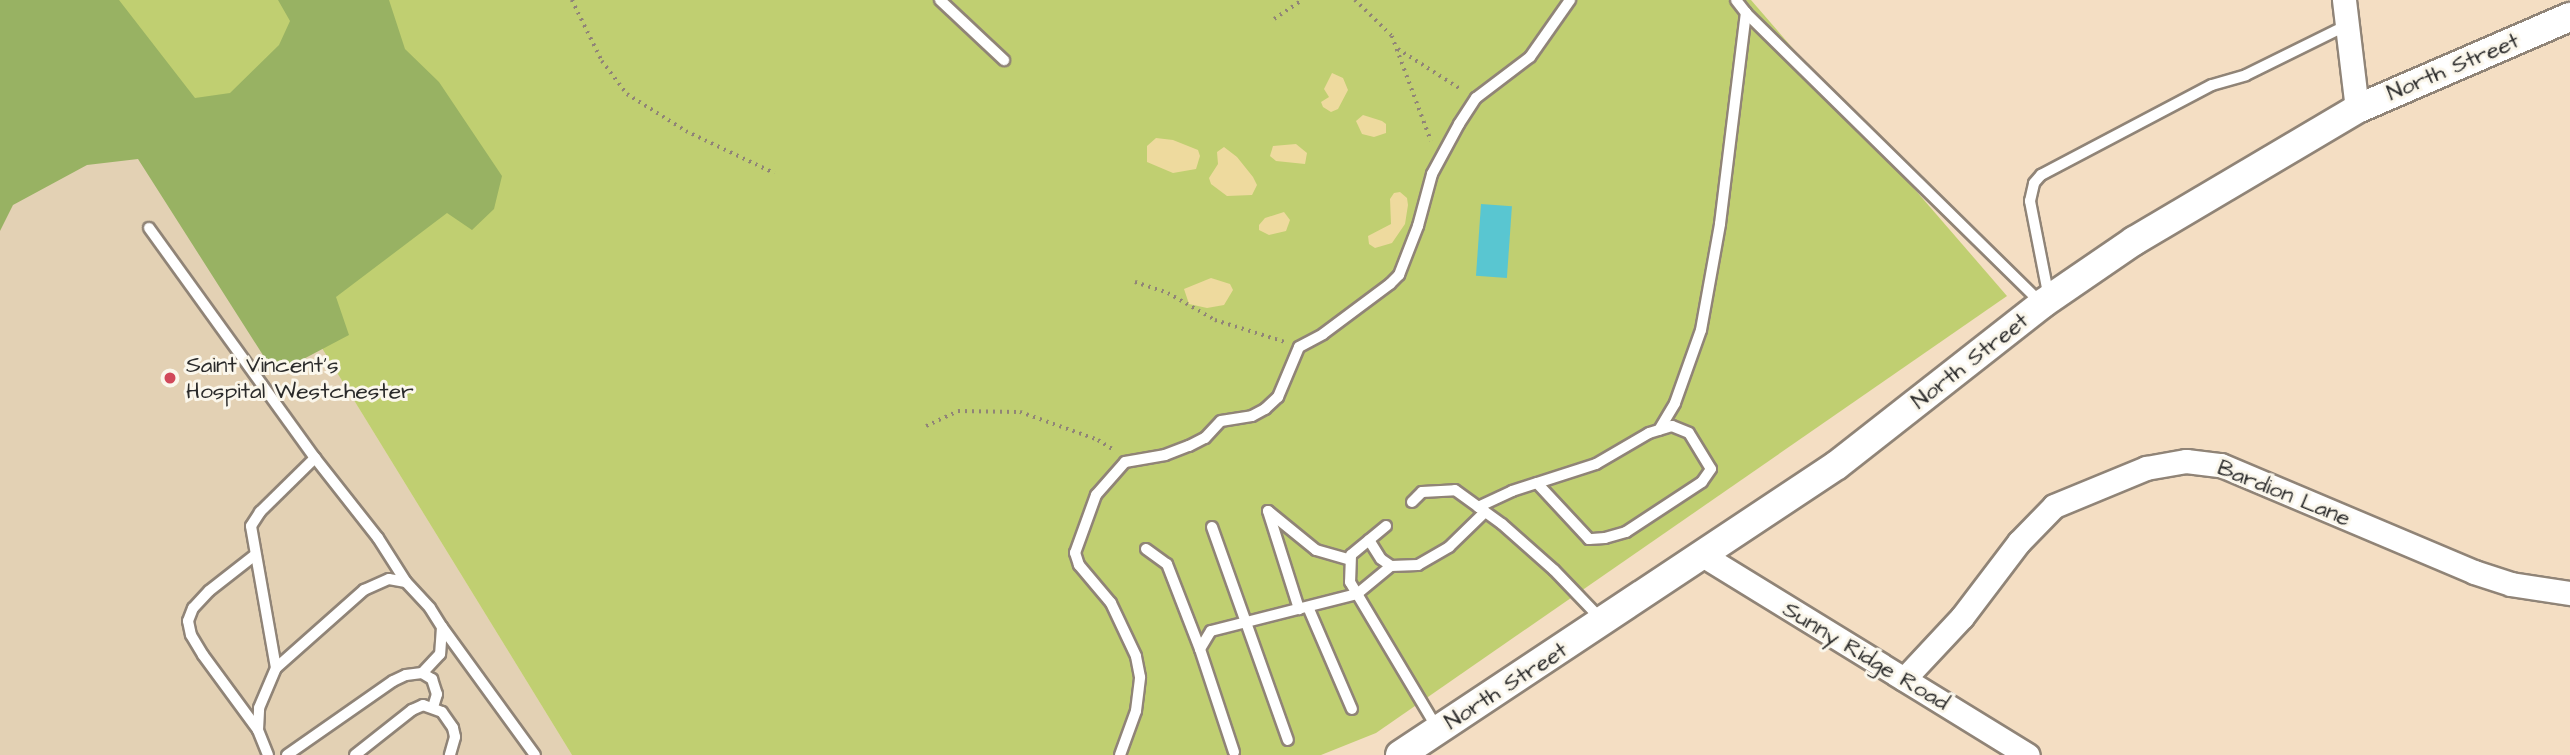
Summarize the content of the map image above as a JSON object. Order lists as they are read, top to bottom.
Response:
{
  "streets": {
    "street": ["North Street", "Bardion Lane", "Sunny Ridge Road"]
  },
  "crossings": [
    ["North Street", "Sunny Ridge Road"],
    ["Bardion Lane", "Sunny Ridge Road"]
  ],
  "places": ["Saint Vincent's Hospital Westchester"]
}
